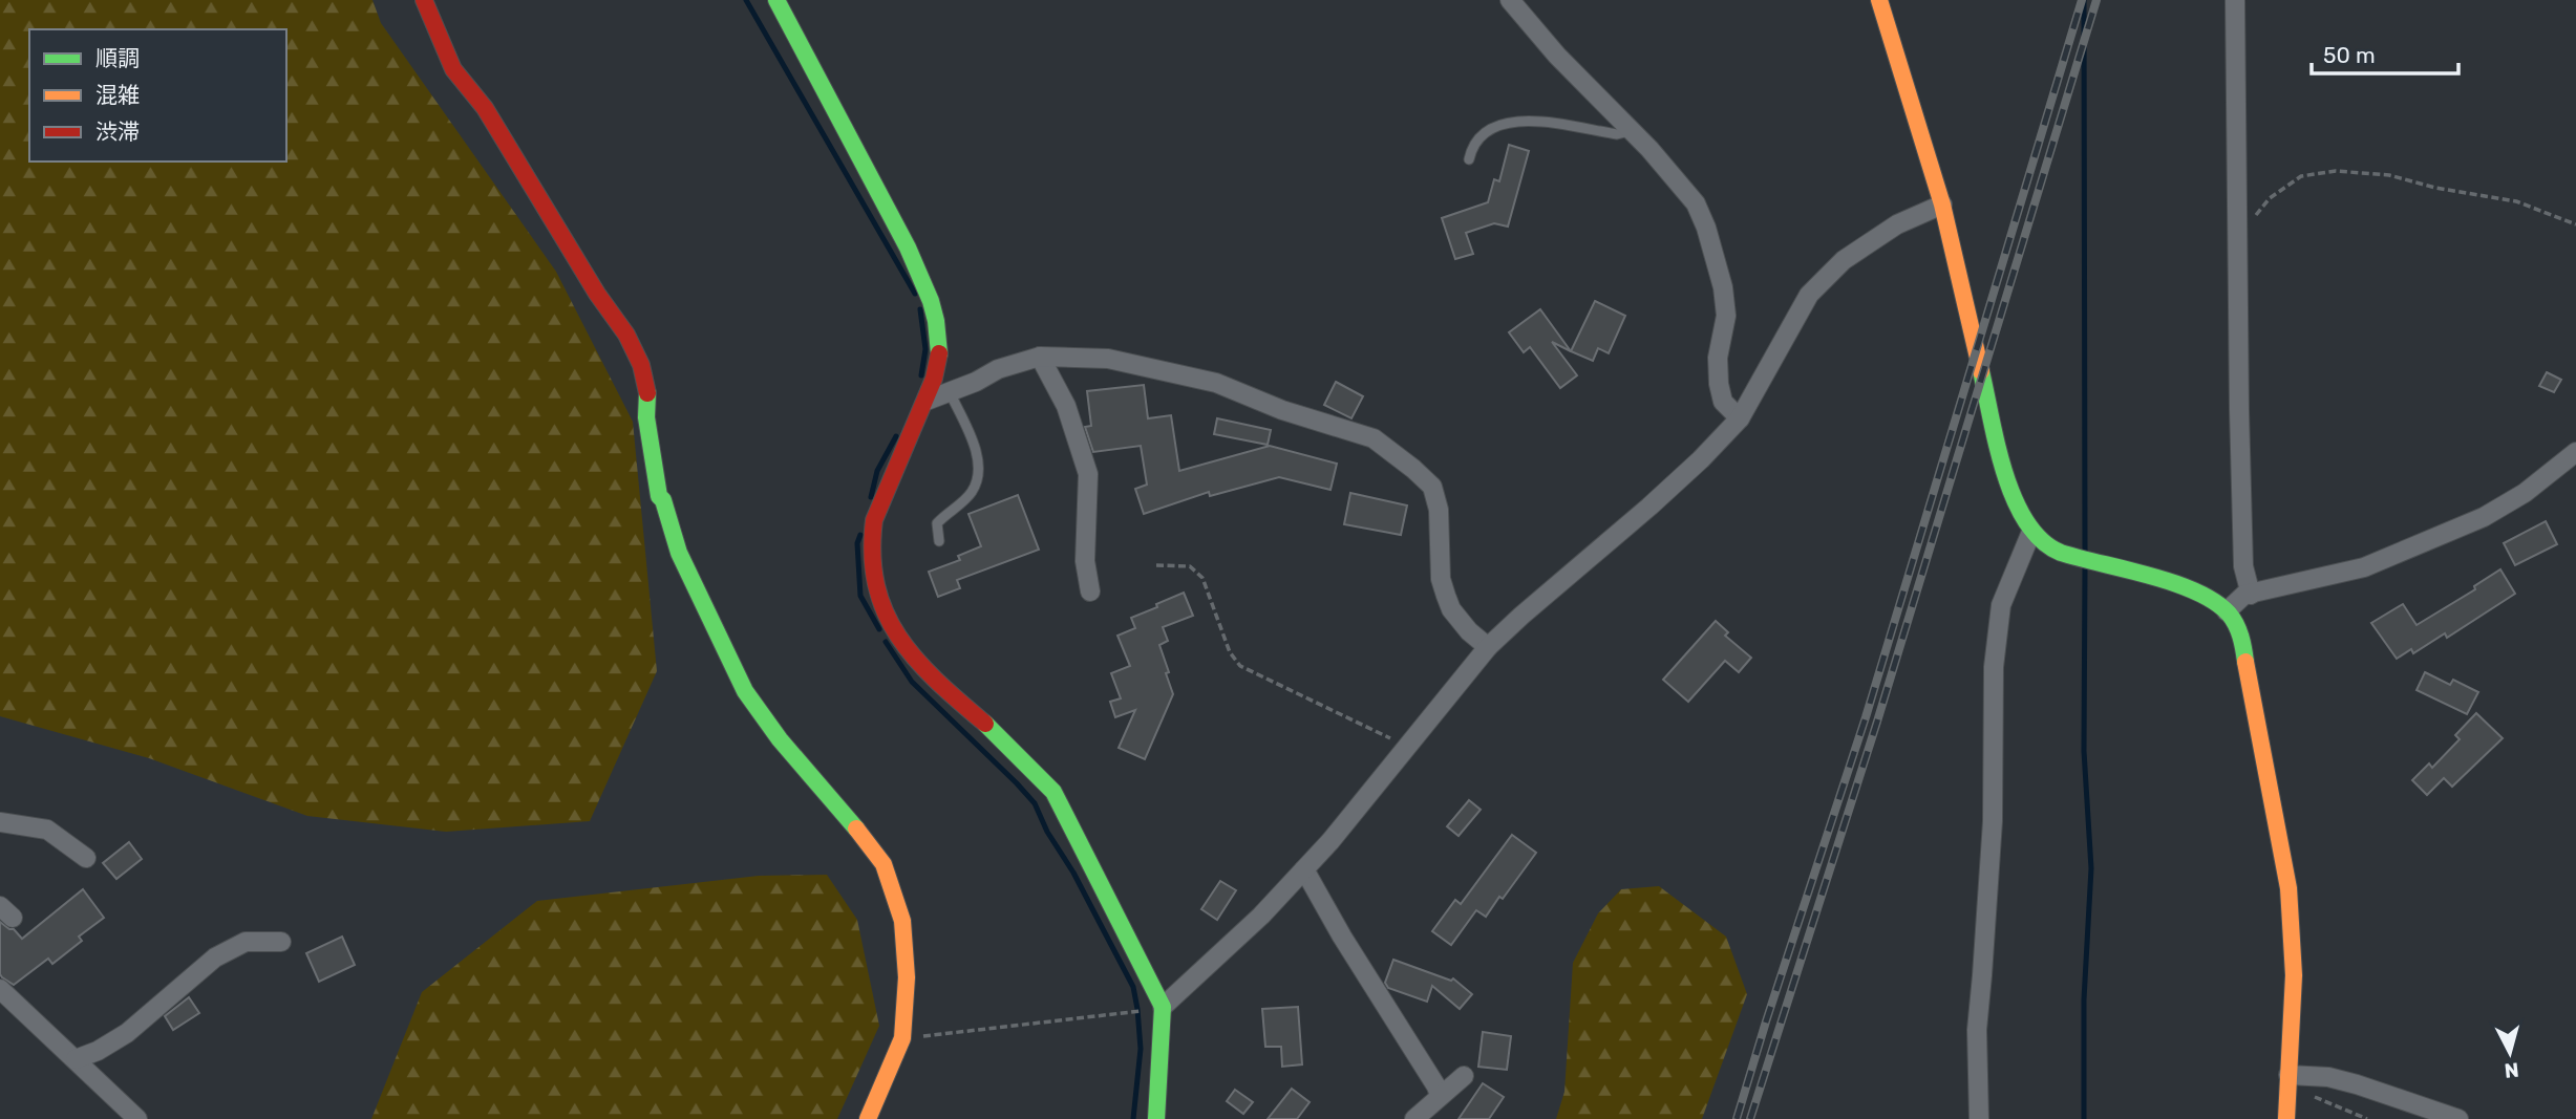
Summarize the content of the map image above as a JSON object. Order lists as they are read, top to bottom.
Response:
{
  "legend": ["順調", "混雑", "渋滞"],
  "scale_bar": "50 m",
  "north": "bottom"
}
